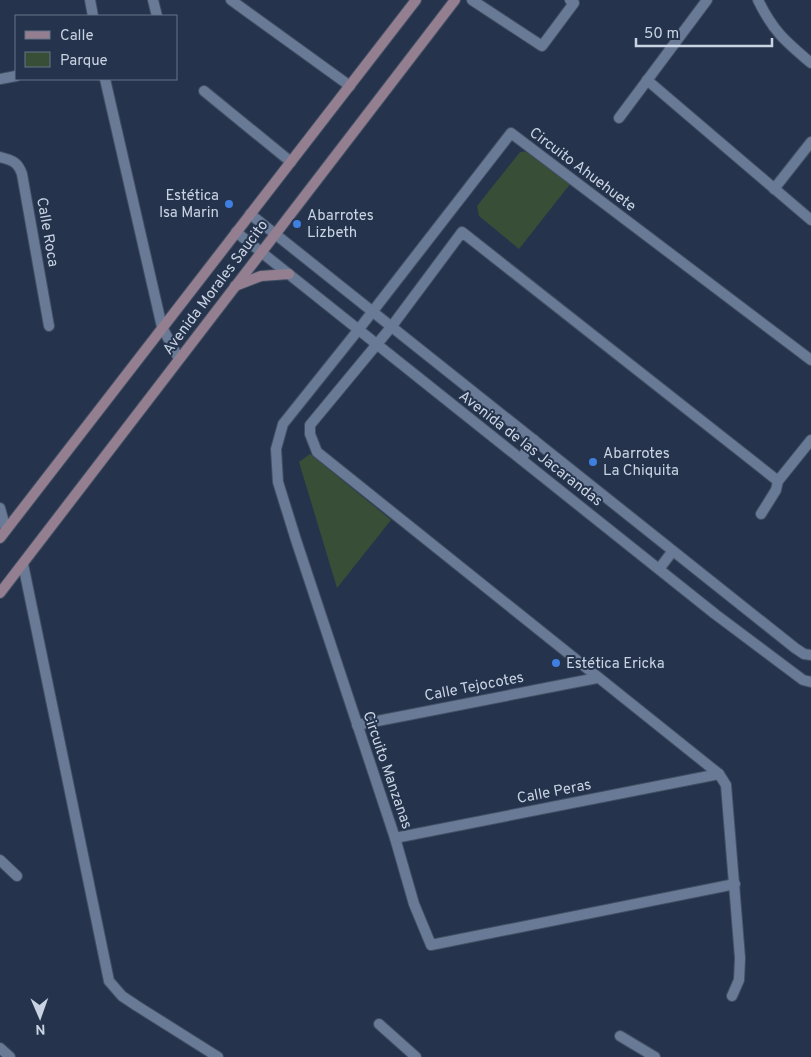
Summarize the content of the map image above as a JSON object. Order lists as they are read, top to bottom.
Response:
{
  "streets": {
    "main road": ["Avenida Morales Saucito"],
    "street": [
      "Circuito Ahuehuete",
      "Calle Roca",
      "Avenida de las Jacarandas",
      "Calle Tejocotes",
      "Circuito Manzanas",
      "Calle Peras"
    ]
  },
  "crossings": [
    ["Circuito Ahuehuete", "Avenida de las Jacarandas"],
    ["Circuito Ahuehuete", "Circuito Manzanas"],
    ["Avenida Morales Saucito", "Avenida de las Jacarandas"],
    ["Avenida de las Jacarandas", "Circuito Manzanas"],
    ["Calle Tejocotes", "Circuito Manzanas"],
    ["Circuito Manzanas", "Calle Peras"]
  ],
  "places": [
    "Estética Isa Marin",
    "Abarrotes Lizbeth",
    "Abarrotes La Chiquita",
    "Estética Ericka"
  ],
  "legend": ["Calle", "Parque"],
  "scale_bar": "50 m",
  "north": "bottom"
}
